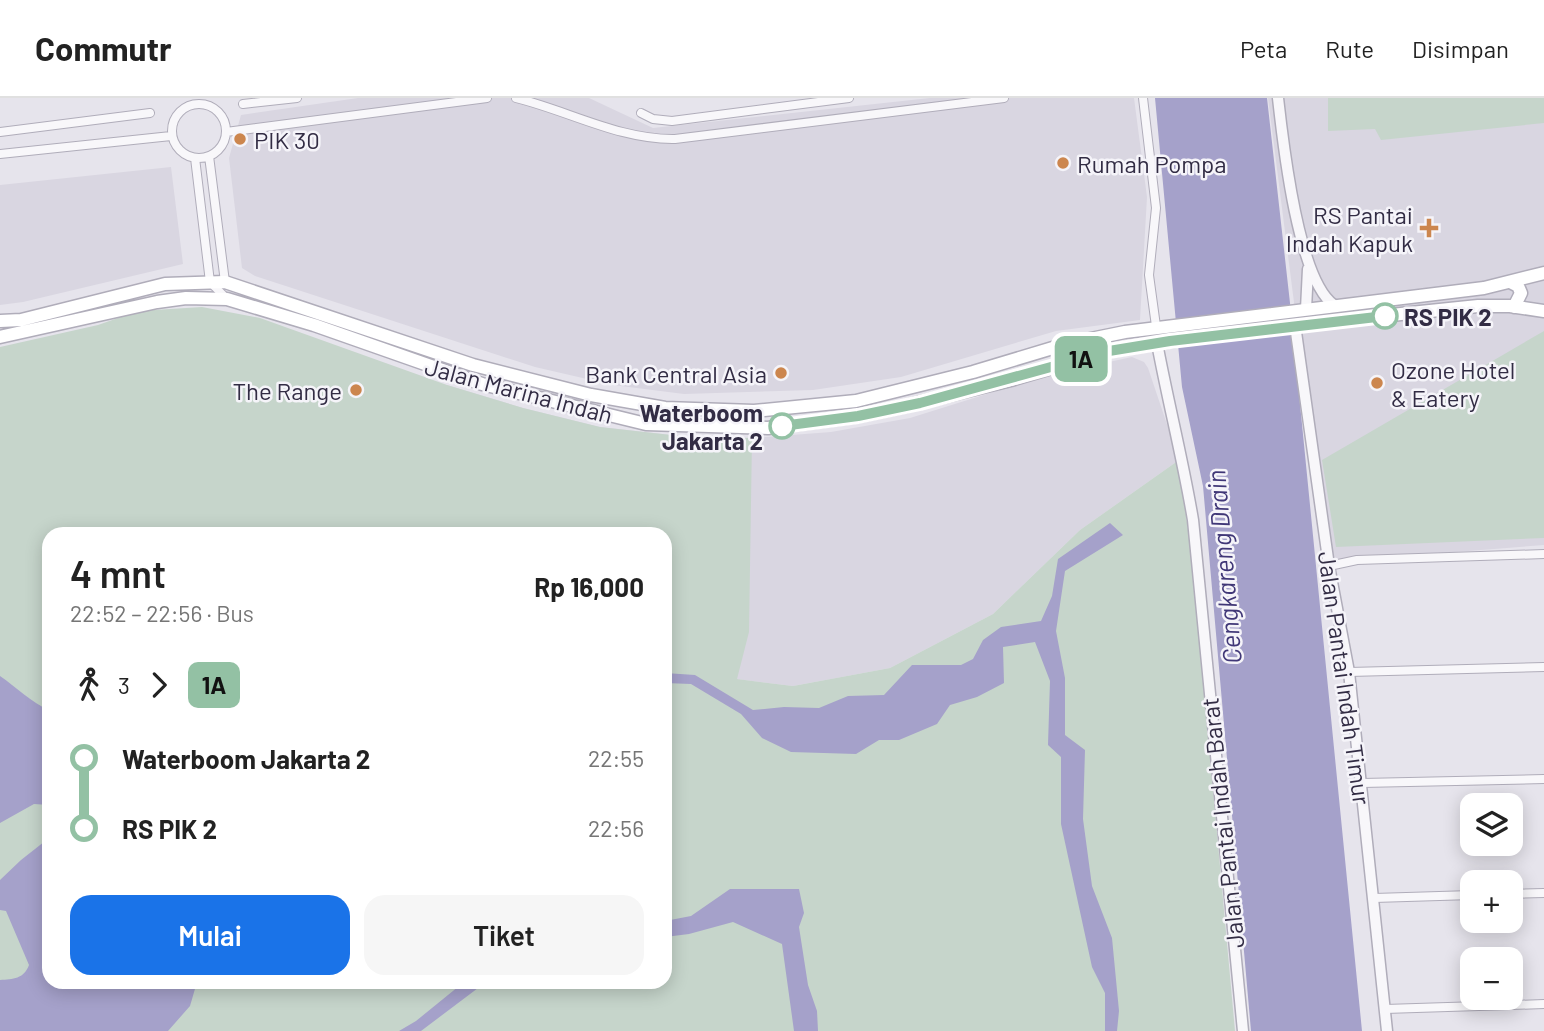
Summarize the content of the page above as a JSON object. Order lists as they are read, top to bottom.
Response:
{
  "streets": {
    "main road": ["Jalan Marina Indah", "Jalan Pantai Indah Barat"],
    "street": ["Jalan Pantai Indah Timur"]
  },
  "crossings": [
    ["Jalan Marina Indah", "Jalan Pantai Indah Timur"],
    ["Jalan Marina Indah", "Jalan Pantai Indah Barat"]
  ],
  "water": ["Cengkareng Drain"],
  "places": {
    "other": [
      "PIK 30",
      "Rumah Pompa",
      "RS PIK 2",
      "Bank Central Asia",
      "Ozone Hotel & Eatery",
      "The Range",
      "Waterboom Jakarta 2"
    ],
    "health": ["RS Pantai Indah Kapuk"]
  },
  "lines": ["bus line 1A"],
  "page": {
    "header": "Commutr",
    "nav": ["Peta", "Rute", "Disimpan"],
    "on_map": "1A",
    "heading": ["4 mnt", "22:52 – 22:56 · Bus", "Rp 16,000"],
    "legs": ["3", "1A"],
    "list": [
      {
        "name": "Waterboom Jakarta 2",
        "value": "22:55"
      },
      {
        "name": "RS PIK 2",
        "value": "22:56"
      }
    ],
    "map_buttons": ["+", "−"],
    "buttons": ["Mulai", "Tiket"]
  }
}
